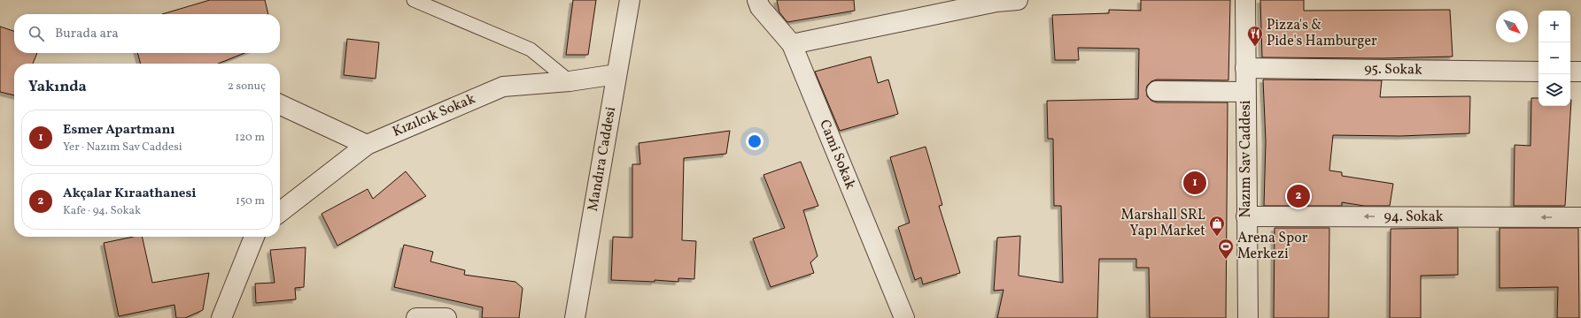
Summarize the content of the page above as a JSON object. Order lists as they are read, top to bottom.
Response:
{
  "streets": {
    "street": [
      "95. Sokak",
      "Kızılcık Sokak",
      "Cami Sokak",
      "Mandıra Caddesi",
      "Nazım Sav Caddesi",
      "94. Sokak"
    ]
  },
  "crossings": [
    ["95. Sokak", "Nazım Sav Caddesi"],
    ["Kızılcık Sokak", "Mandıra Caddesi"],
    ["Nazım Sav Caddesi", "94. Sokak"]
  ],
  "one_way": ["94. Sokak"],
  "places": {
    "restaurant": ["Pizza's & Pide's Hamburger"],
    "shop": ["Marshall SRL Yapı Market"],
    "sports": ["Arena Spor Merkezi"]
  },
  "north": "bottom right",
  "page": {
    "map_buttons": ["+", "−"],
    "search": "Burada ara",
    "heading": ["Yakında", "2 sonuç"],
    "list": [
      {
        "mark": "1",
        "name": "Esmer Apartmanı",
        "note": "Yer · Nazım Sav Caddesi",
        "value": "120 m"
      },
      {
        "mark": "2",
        "name": "Akçalar Kıraathanesi",
        "note": "Kafe · 94. Sokak",
        "value": "150 m"
      }
    ],
    "pins": ["1", "2"]
  }
}
